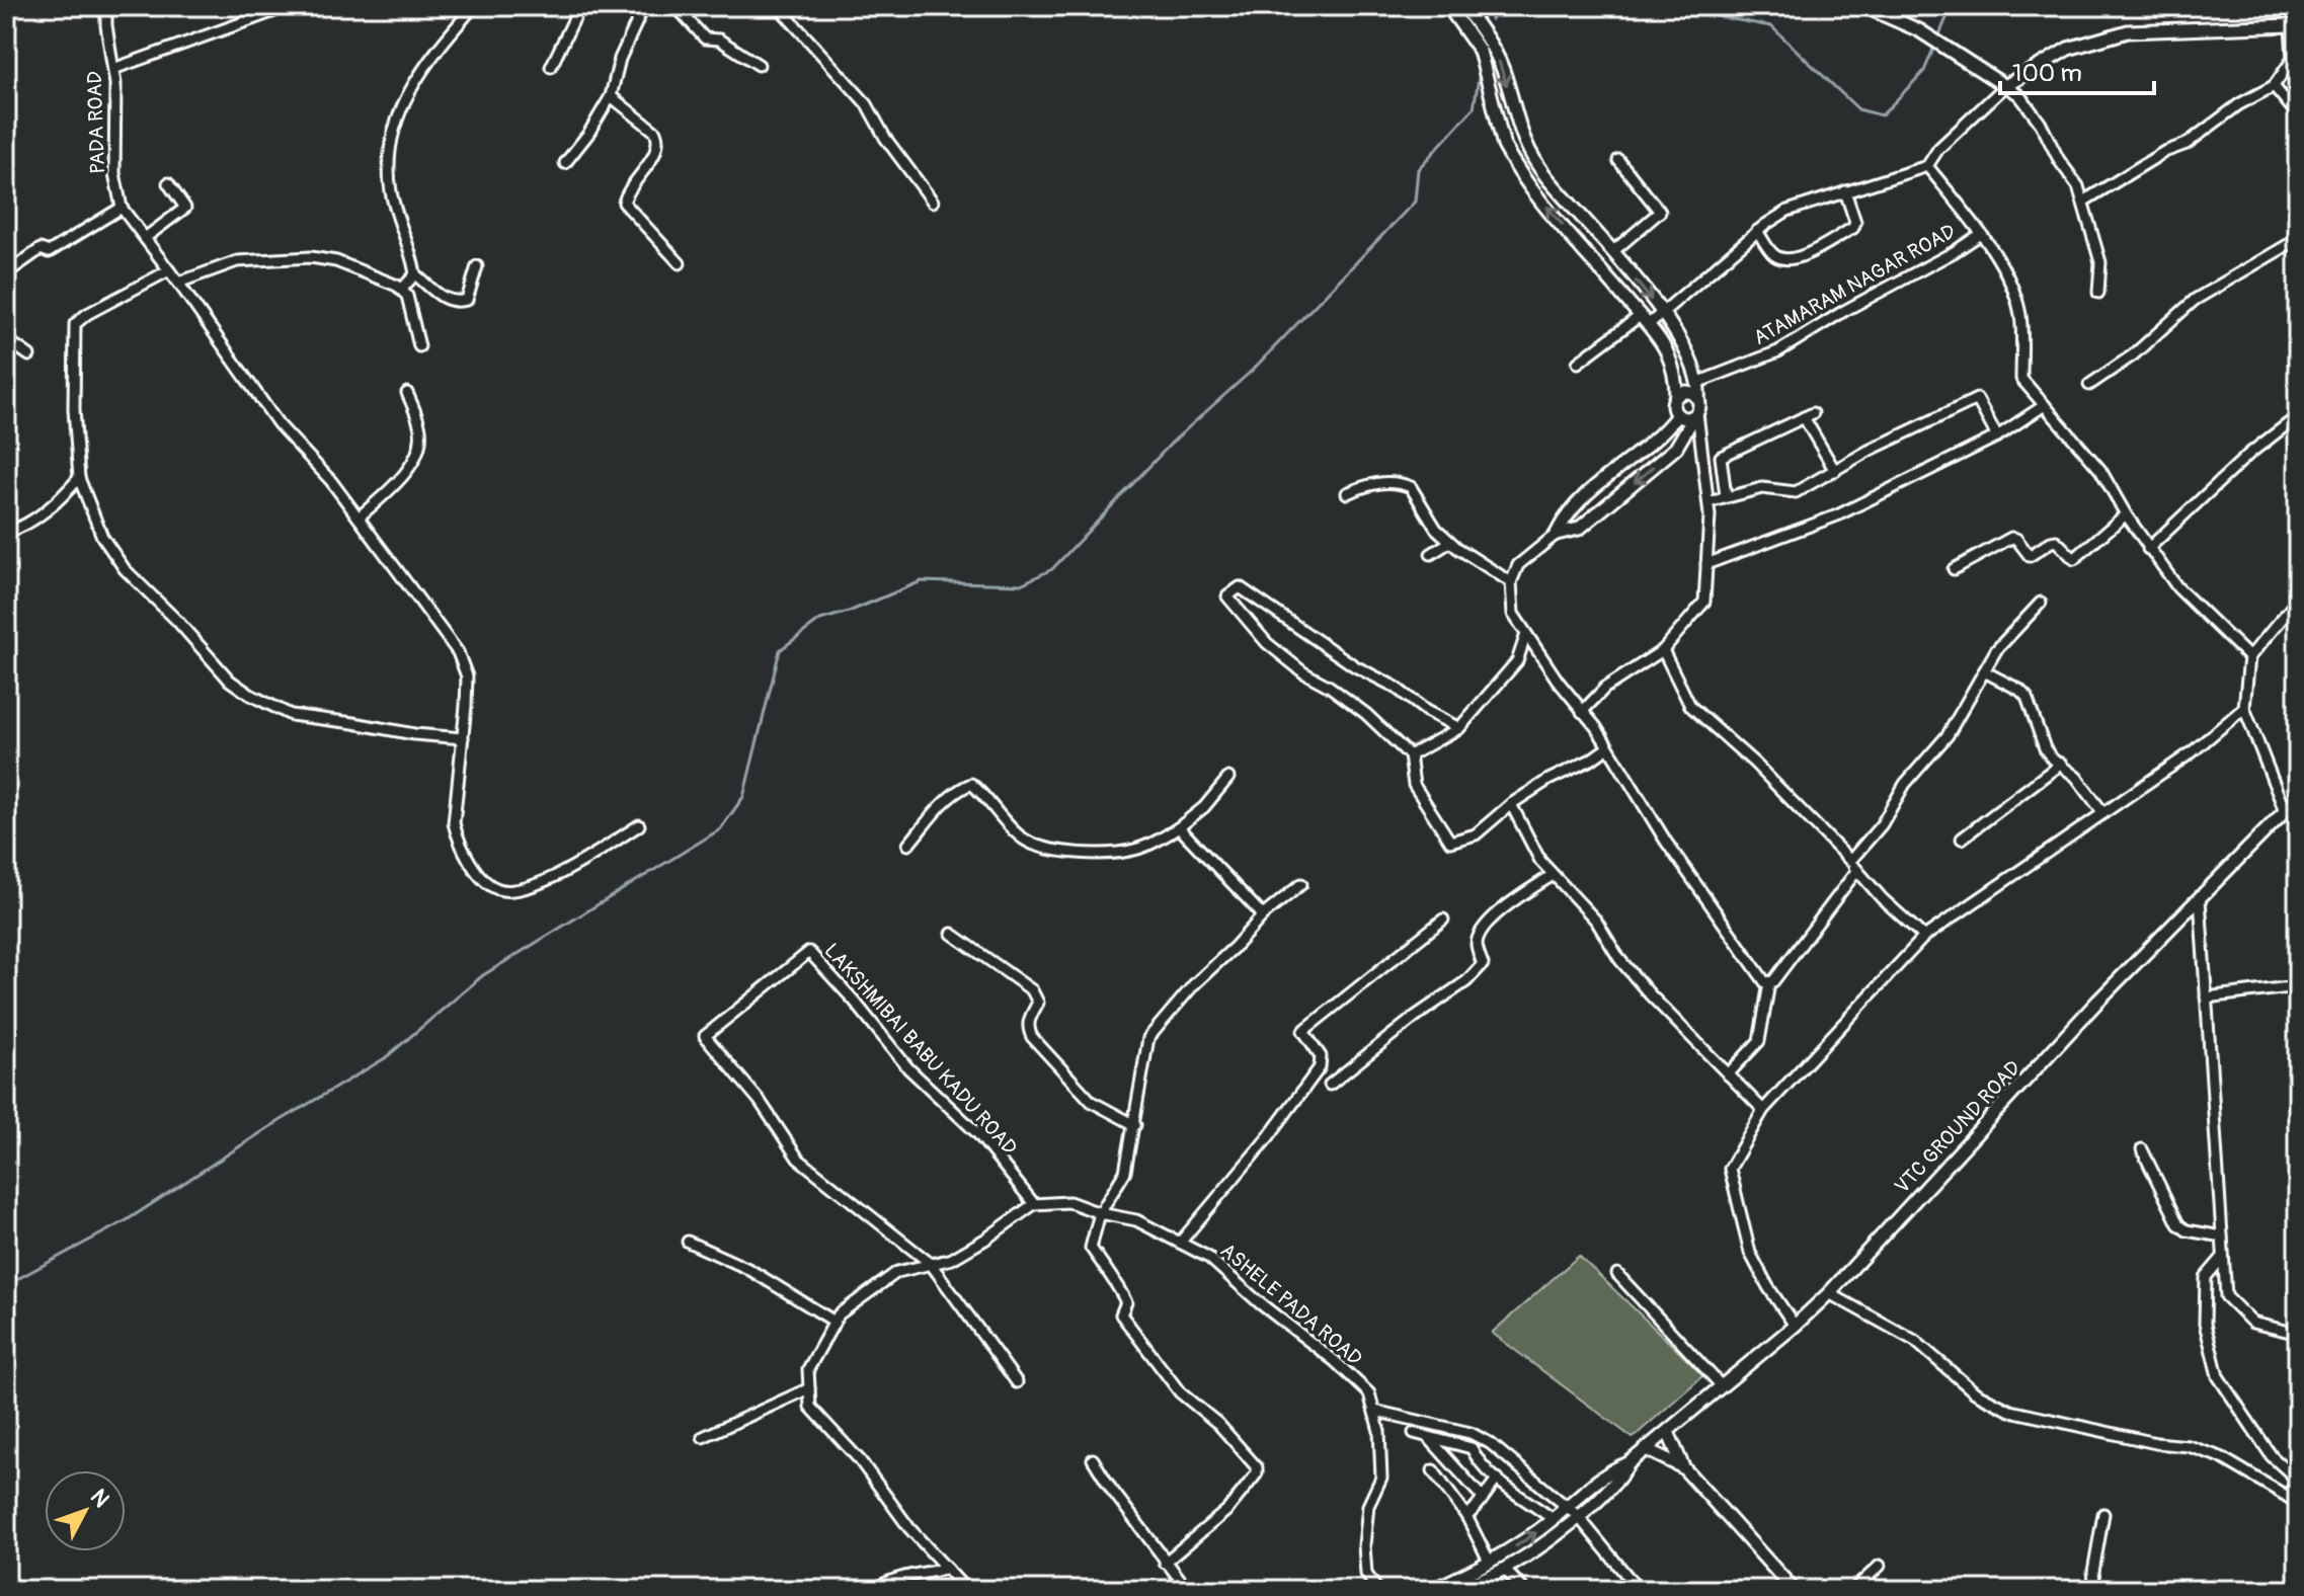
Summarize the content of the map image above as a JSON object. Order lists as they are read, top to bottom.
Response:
{
  "streets": {
    "street": [
      "PADA ROAD",
      "ATAMARAM NAGAR ROAD",
      "LAKSHMIBAI BABU KADU ROAD",
      "VTC GROUND ROAD",
      "ASHELE PADA ROAD"
    ]
  },
  "crossings": [
    ["LAKSHMIBAI BABU KADU ROAD", "ASHELE PADA ROAD"]
  ],
  "scale_bar": "100 m",
  "north": "top right"
}
